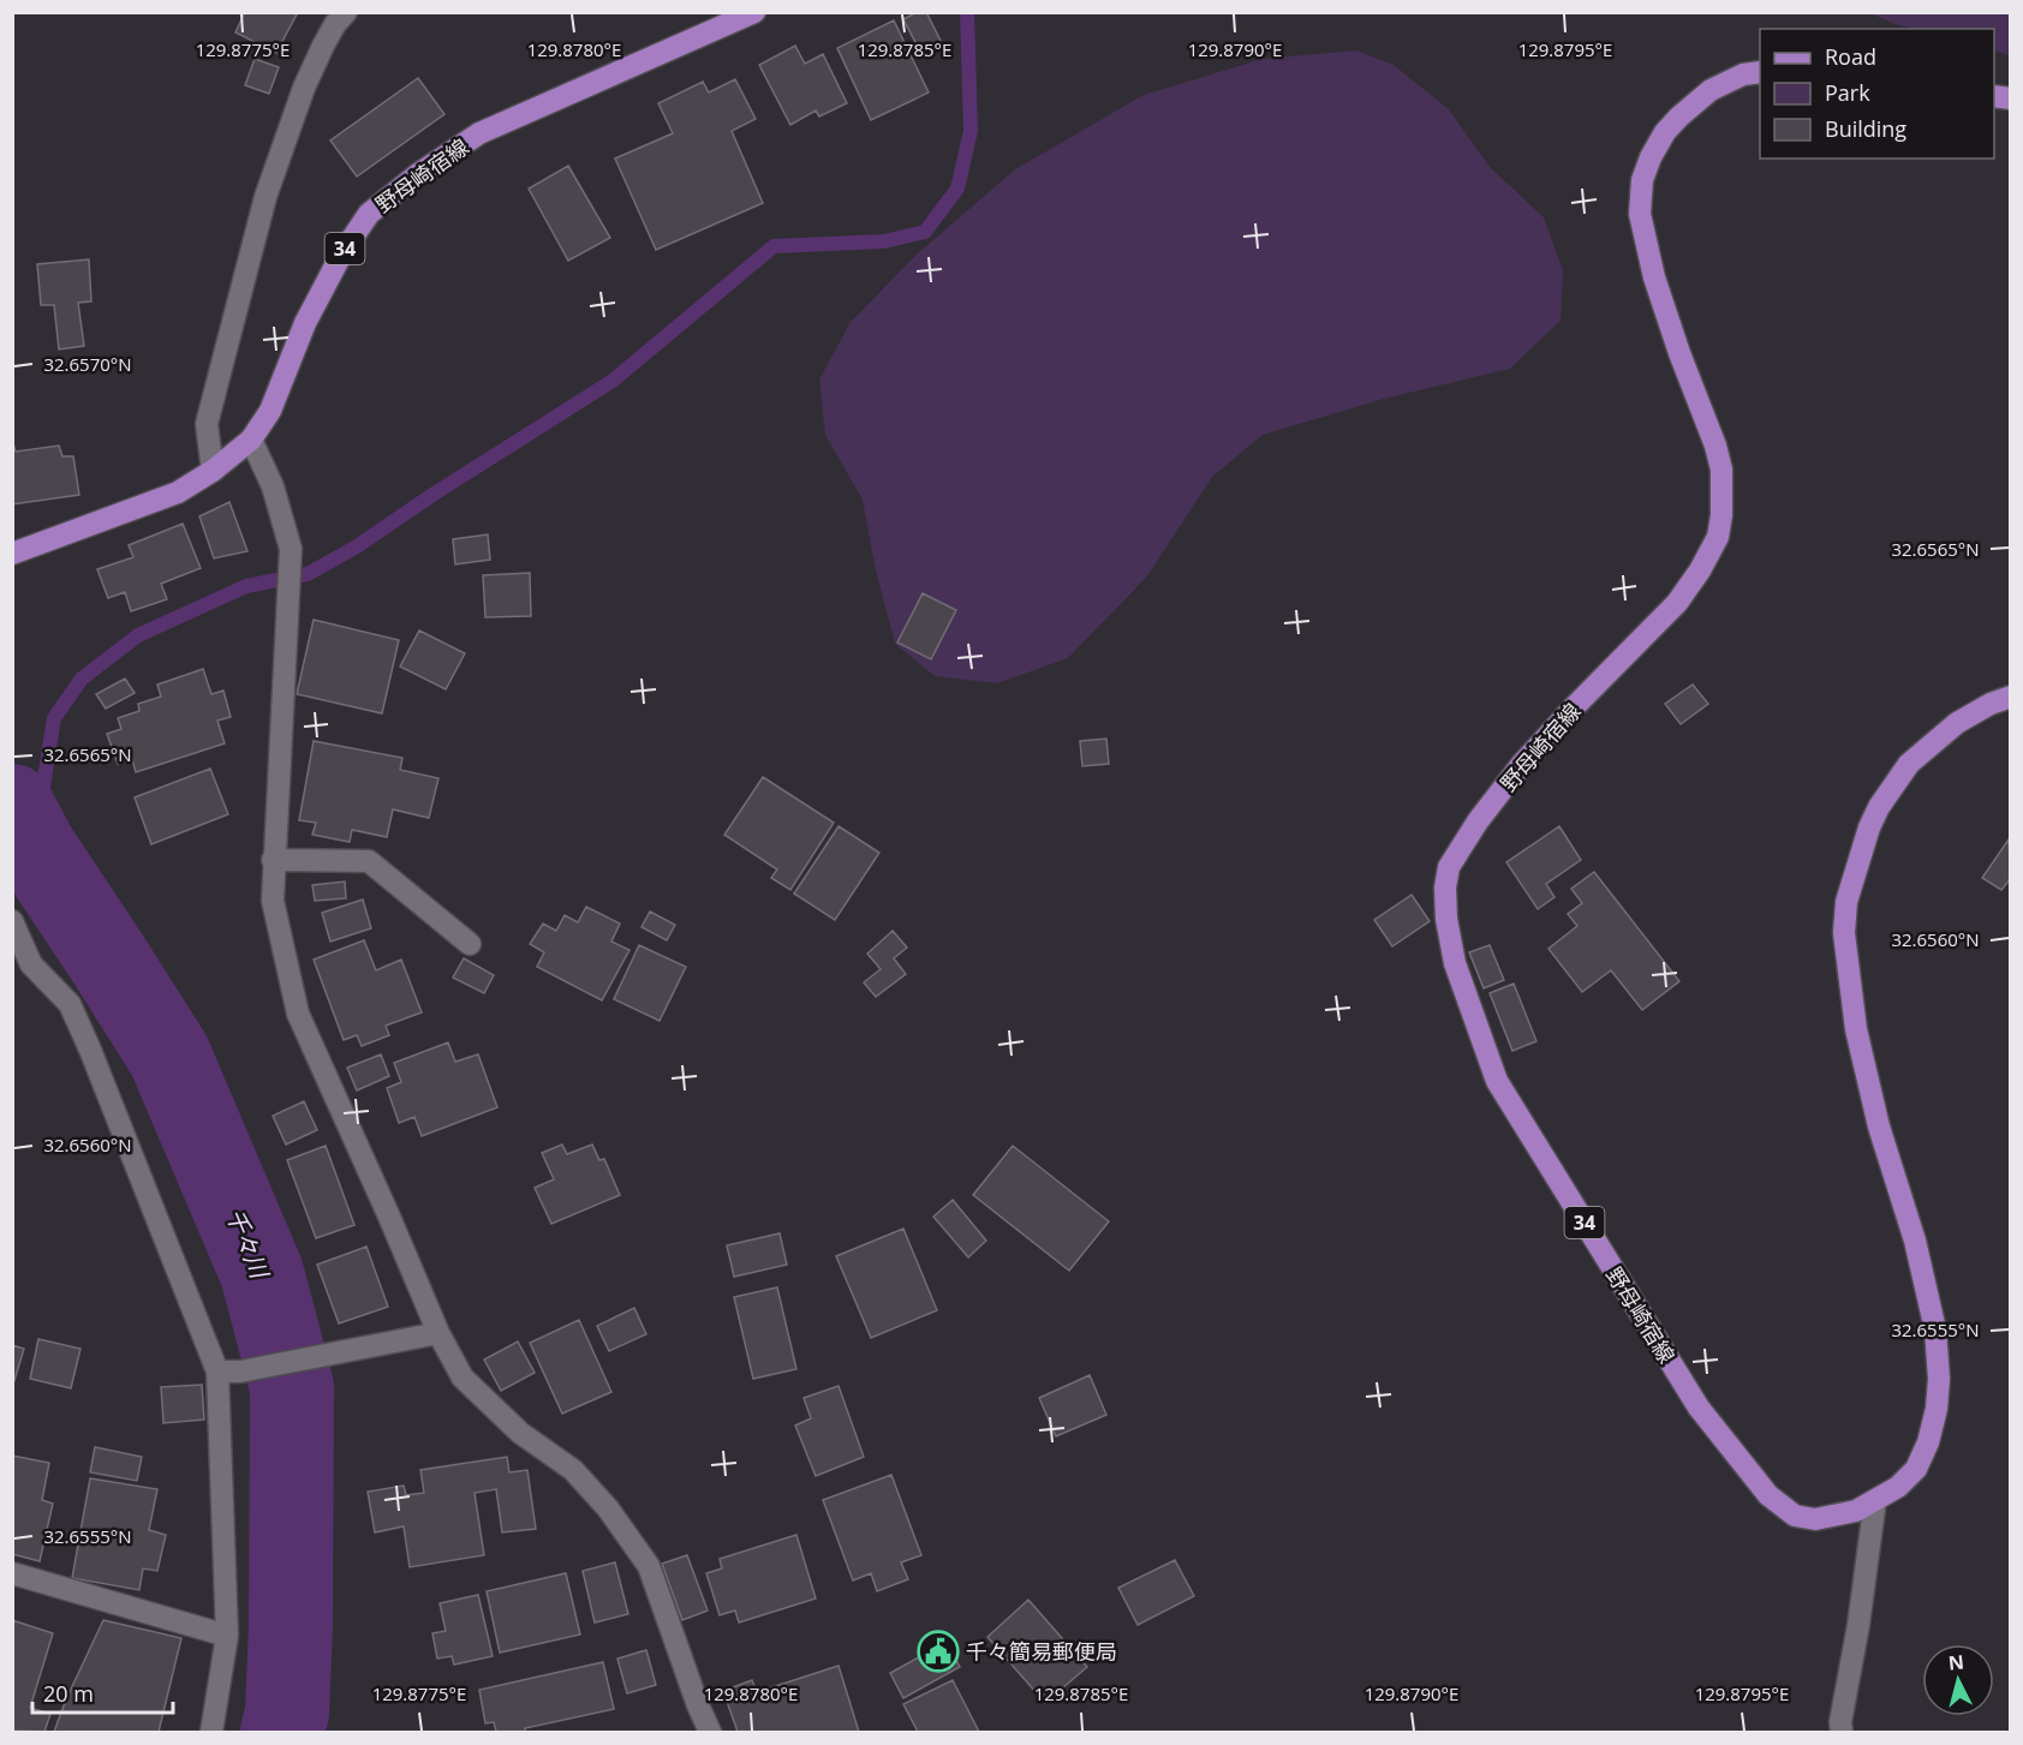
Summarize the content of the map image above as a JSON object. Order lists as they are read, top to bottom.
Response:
{
  "streets": {
    "main road": ["野母崎宿線", "34"]
  },
  "water": ["千々川"],
  "places": {
    "public building": ["千々簡易郵便局"]
  },
  "legend": ["Road", "Park", "Building"],
  "scale_bar": "20 m",
  "north": "top",
  "coordinates": [
    "129.8775°E",
    "129.8780°E",
    "129.8785°E",
    "129.8790°E",
    "129.8795°E",
    "32.6570°N",
    "32.6565°N",
    "32.6560°N",
    "32.6555°N"
  ]
}
